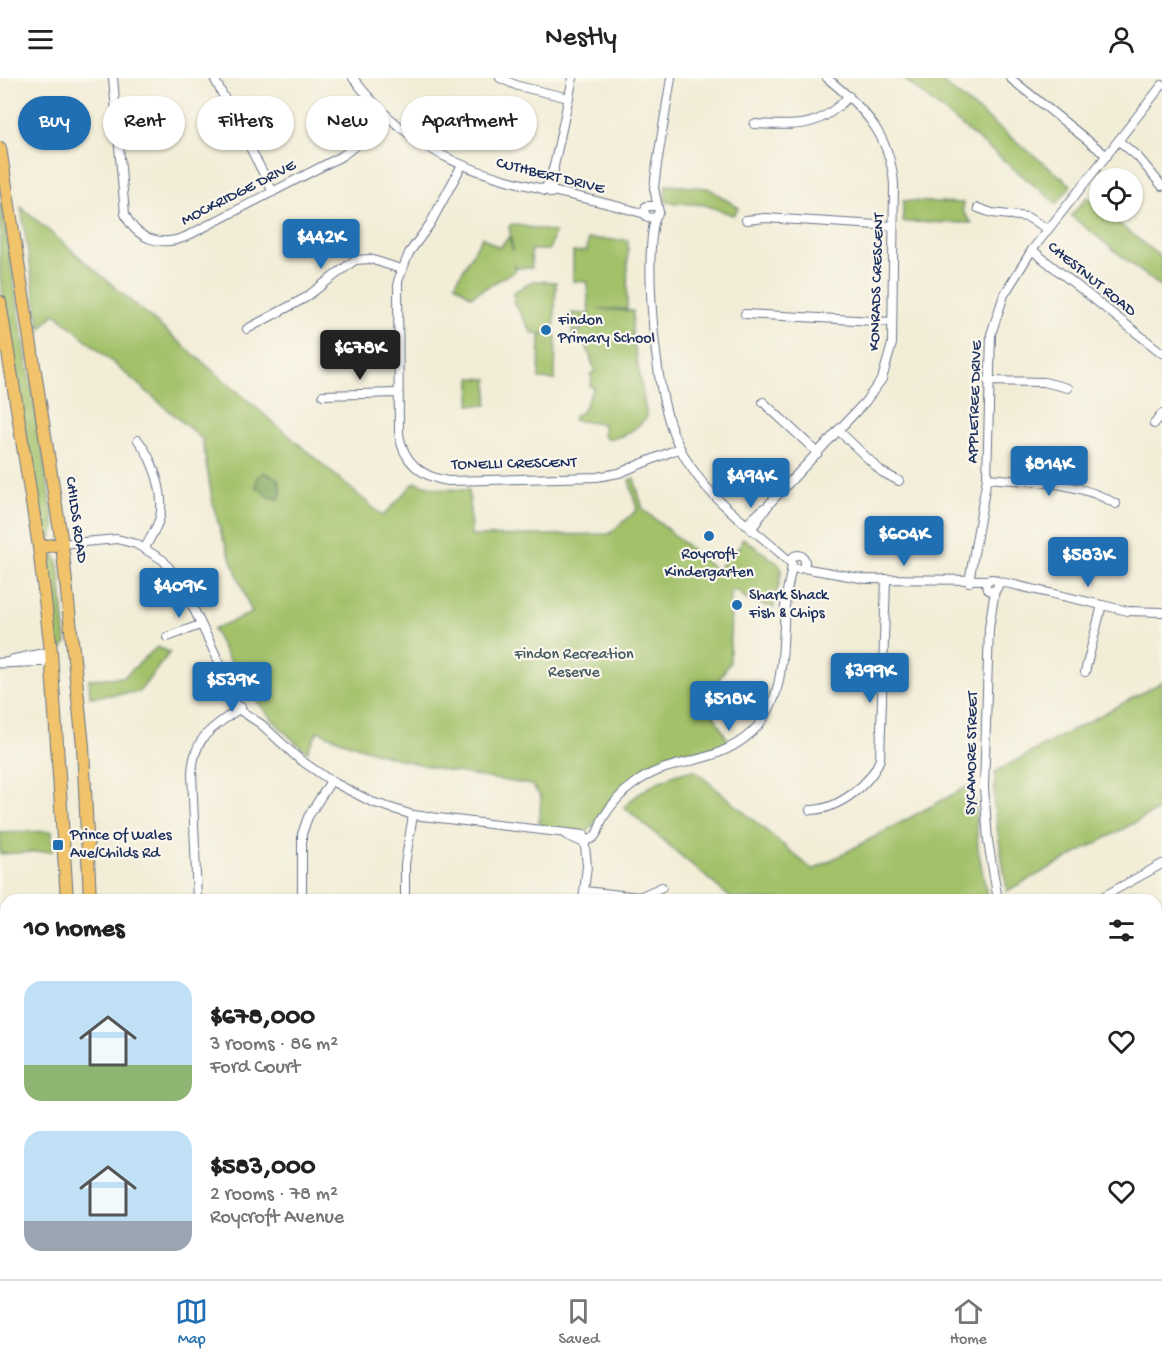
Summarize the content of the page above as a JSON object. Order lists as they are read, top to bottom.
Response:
{
  "streets": {
    "main road": ["CHILDS ROAD"],
    "street": [
      "CUTHBERT DRIVE",
      "MOCKRIDGE DRIVE",
      "CHESTNUT ROAD",
      "KONRADS CRESCENT",
      "APPLETREE DRIVE",
      "TONELLI CRESCENT",
      "SYCAMORE STREET"
    ]
  },
  "crossings": [
    ["CUTHBERT DRIVE", "TONELLI CRESCENT"],
    ["CHESTNUT ROAD", "APPLETREE DRIVE"]
  ],
  "parks": ["Findon Recreation Reserve"],
  "places": {
    "other": ["Findon Primary School", "Roycroft Kindergarten", "Shark Shack Fish & Chips"],
    "transit": ["Prince Of Wales Ave/Childs Rd"]
  },
  "page": {
    "header": "Nestly",
    "chip": [
      "Buy",
      "Rent",
      "Filters",
      "New",
      "Apartment"
    ],
    "price": [
      "$442K",
      "$678K",
      "$814K",
      "$494K",
      "$604K",
      "$583K",
      "$409K",
      "$399K",
      "$539K",
      "$518K"
    ],
    "heading": "10 homes",
    "list": [
      {
        "name": "$678,000",
        "note": "3 rooms · 86 m² · Ford Court"
      },
      {
        "name": "$583,000",
        "note": "2 rooms · 78 m² · Roycroft Avenue"
      }
    ],
    "tabs": ["Map", "Saved", "Home"]
  }
}
